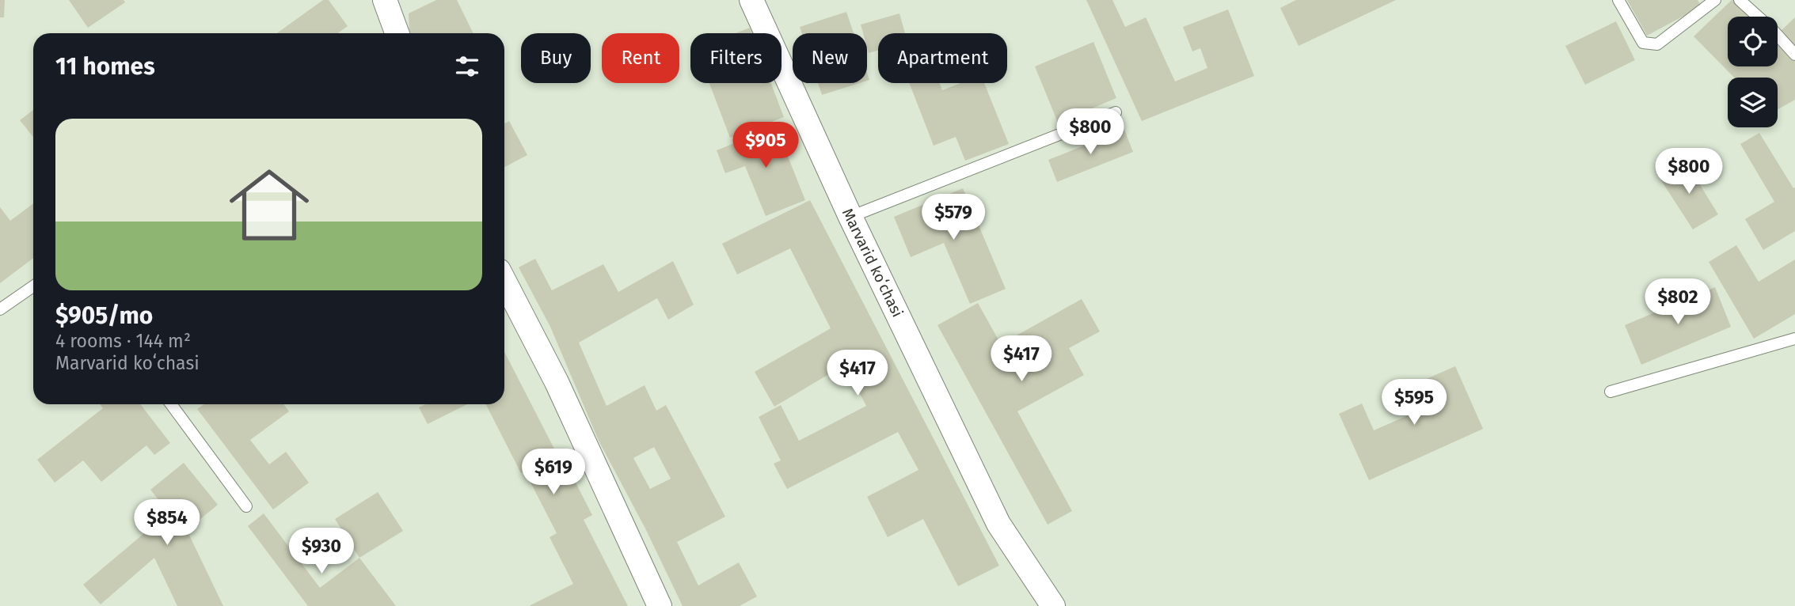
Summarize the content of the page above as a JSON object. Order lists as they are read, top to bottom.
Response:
{
  "streets": {
    "street": ["Marvarid koʻchasi"]
  },
  "page": {
    "chip": [
      "Buy",
      "Rent",
      "Filters",
      "New",
      "Apartment"
    ],
    "heading": "11 homes",
    "list": [
      {
        "name": "$905/mo",
        "note": "4 rooms · 144 m² · Marvarid koʻchasi"
      }
    ],
    "price": [
      "$800",
      "$905",
      "$800",
      "$579",
      "$802",
      "$417",
      "$417",
      "$595",
      "$619",
      "$854",
      "$930"
    ]
  }
}
